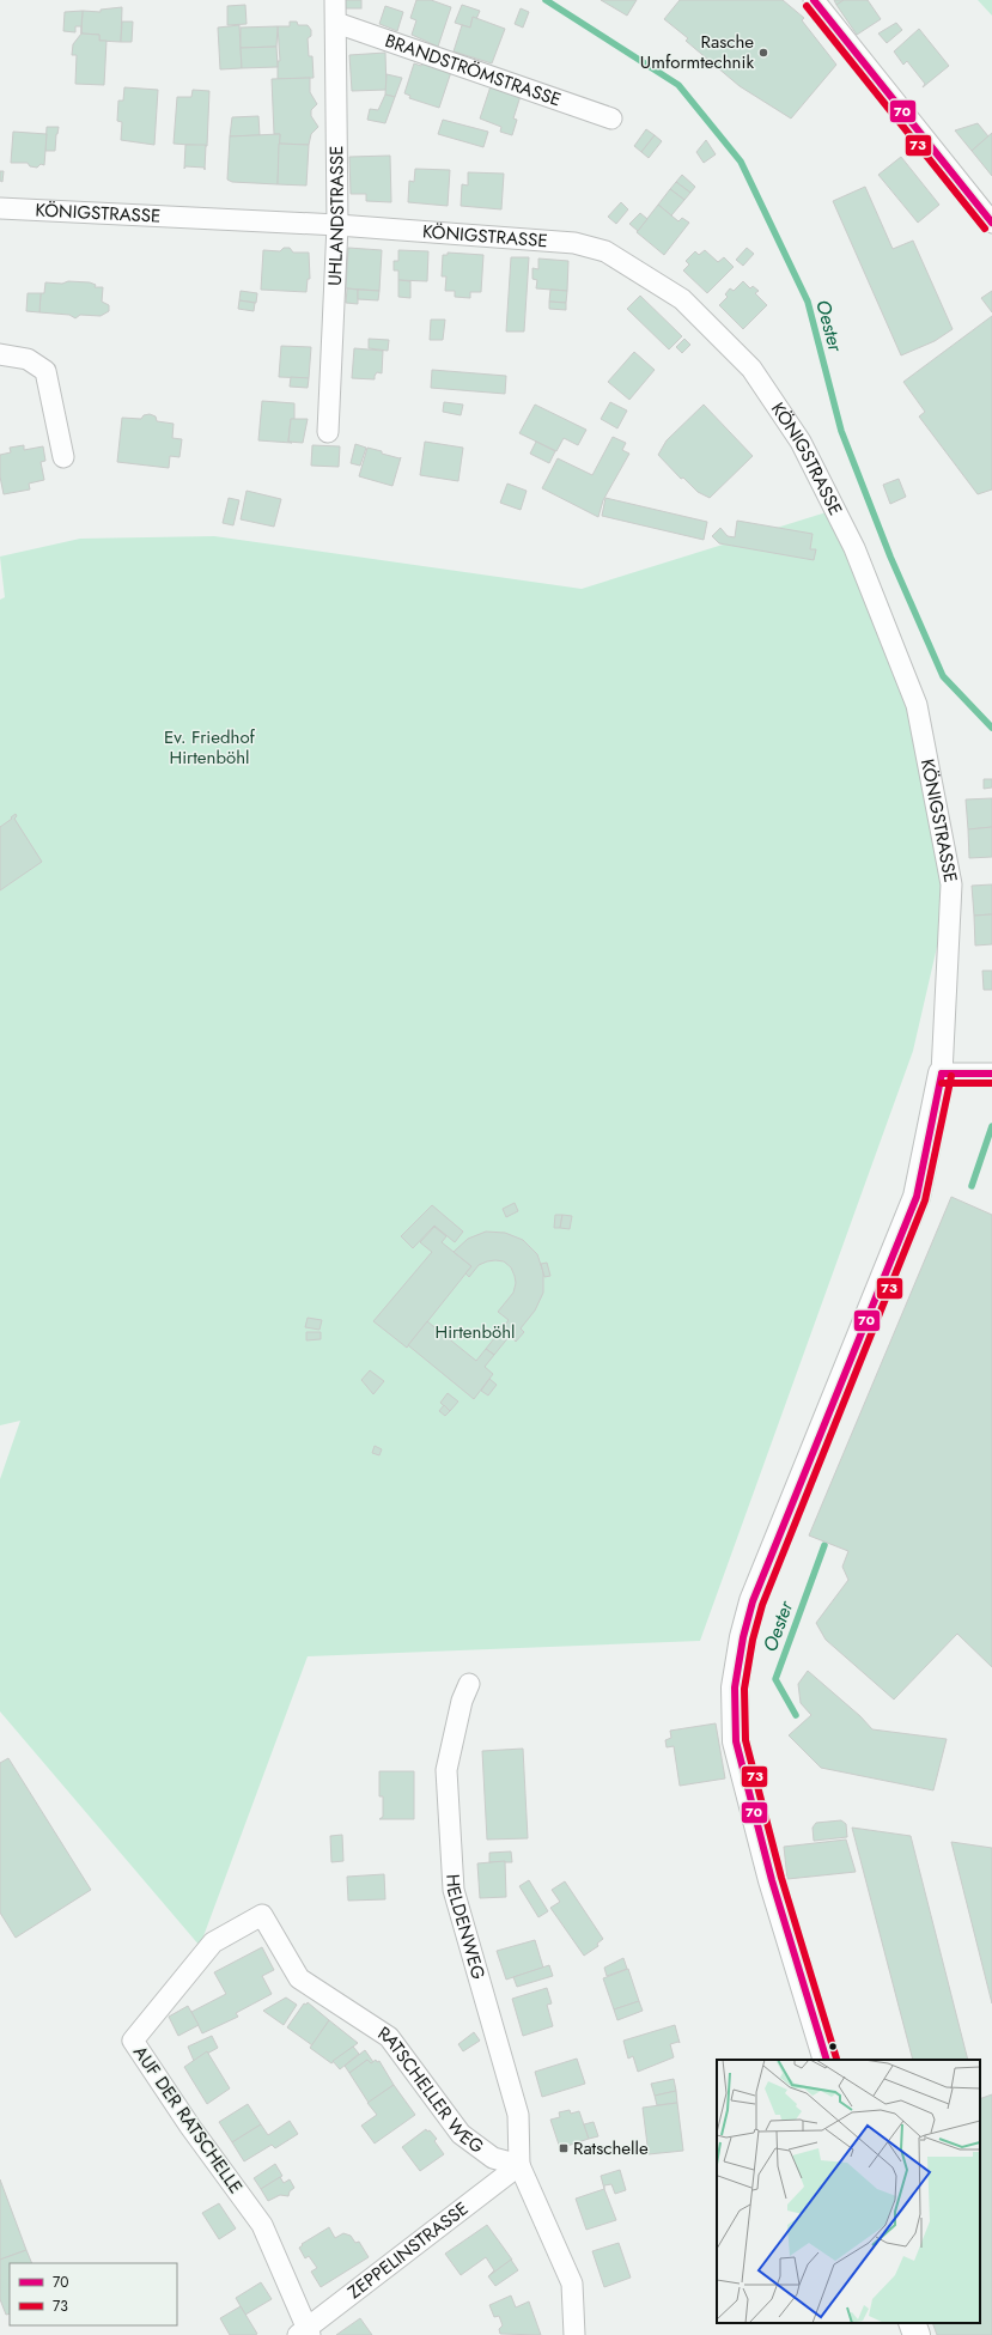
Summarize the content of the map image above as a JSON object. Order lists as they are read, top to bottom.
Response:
{
  "streets": {
    "street": [
      "BRANDSTRÖMSTRASSE",
      "KÖNIGSTRASSE",
      "UHLANDSTRASSE",
      "HELDENWEG",
      "RATSCHELLER WEG",
      "AUF DER RATSCHELLE",
      "ZEPPELINSTRASSE"
    ]
  },
  "crossings": [
    ["BRANDSTRÖMSTRASSE", "UHLANDSTRASSE"],
    ["KÖNIGSTRASSE", "UHLANDSTRASSE"],
    ["HELDENWEG", "RATSCHELLER WEG"],
    ["HELDENWEG", "ZEPPELINSTRASSE"],
    ["RATSCHELLER WEG", "AUF DER RATSCHELLE"],
    ["RATSCHELLER WEG", "ZEPPELINSTRASSE"],
    ["AUF DER RATSCHELLE", "ZEPPELINSTRASSE"]
  ],
  "water": ["Oester"],
  "parks": ["Ev. Friedhof Hirtenböhl", "Hirtenböhl"],
  "places": {
    "other": ["Rasche Umformtechnik"],
    "transit": ["Ratschelle"]
  },
  "lines": ["transit line 70", "transit line 73"],
  "legend": ["70", "73"]
}
